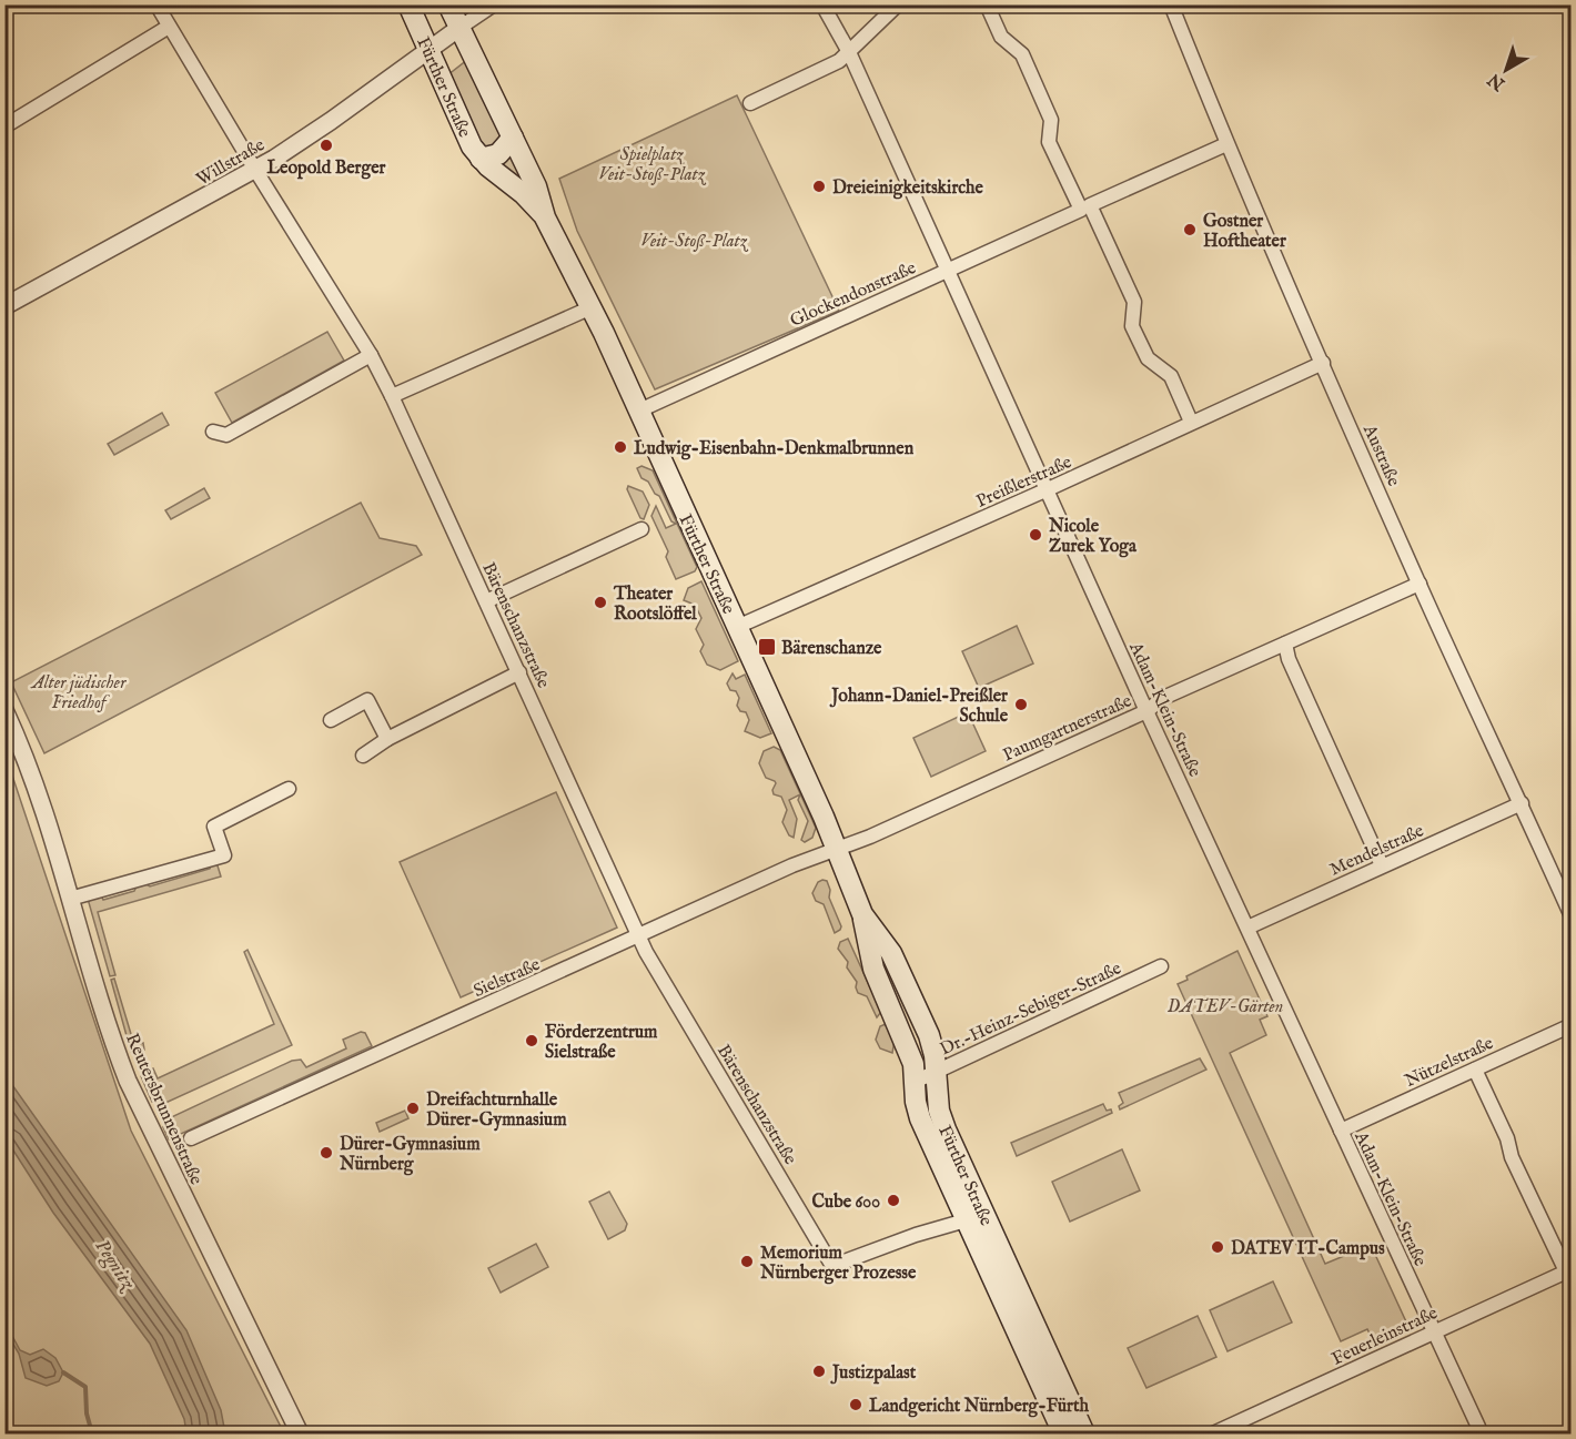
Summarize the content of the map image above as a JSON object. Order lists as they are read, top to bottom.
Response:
{
  "streets": {
    "main road": ["Fürther Straße"],
    "street": [
      "Willstraße",
      "Glockendonstraße",
      "Austraße",
      "Preißlerstraße",
      "Bärenschanzstraße",
      "Adam-Klein-Straße",
      "Paumgartnerstraße",
      "Mendelstraße",
      "Sielstraße",
      "Dr.-Heinz-Sebiger-Straße",
      "Nützelstraße",
      "Reutersbrunnenstraße",
      "Feuerleinstraße"
    ]
  },
  "crossings": [
    ["Fürther Straße", "Willstraße"],
    ["Fürther Straße", "Glockendonstraße"],
    ["Fürther Straße", "Preißlerstraße"],
    ["Fürther Straße", "Bärenschanzstraße"],
    ["Fürther Straße", "Paumgartnerstraße"],
    ["Fürther Straße", "Sielstraße"],
    ["Fürther Straße", "Dr.-Heinz-Sebiger-Straße"],
    ["Willstraße", "Bärenschanzstraße"],
    ["Glockendonstraße", "Austraße"],
    ["Glockendonstraße", "Adam-Klein-Straße"],
    ["Austraße", "Preißlerstraße"],
    ["Austraße", "Paumgartnerstraße"],
    ["Austraße", "Mendelstraße"],
    ["Preißlerstraße", "Adam-Klein-Straße"],
    ["Bärenschanzstraße", "Sielstraße"],
    ["Adam-Klein-Straße", "Paumgartnerstraße"],
    ["Adam-Klein-Straße", "Mendelstraße"],
    ["Adam-Klein-Straße", "Nützelstraße"],
    ["Adam-Klein-Straße", "Feuerleinstraße"],
    ["Paumgartnerstraße", "Sielstraße"]
  ],
  "water": ["Pegnitz"],
  "parks": [
    "Spielplatz Veit-Stoß-Platz",
    "Veit-Stoß-Platz",
    "Alter jüdischer Friedhof",
    "DATEV-Gärten"
  ],
  "places": {
    "other": [
      "Leopold Berger",
      "Dreieinigkeitskirche",
      "Gostner Hoftheater",
      "Ludwig-Eisenbahn-Denkmalbrunnen",
      "Nicole Zurek Yoga",
      "Theater Rootslöffel",
      "Johann-Daniel-Preißler Schule",
      "Förderzentrum Sielstraße",
      "Dreifachturnhalle Dürer-Gymnasium",
      "Dürer-Gymnasium Nürnberg",
      "Cube 600",
      "DATEV IT-Campus",
      "Memorium Nürnberger Prozesse",
      "Justizpalast",
      "Landgericht Nürnberg-Fürth"
    ],
    "transit": ["Bärenschanze"]
  },
  "north": "bottom left"
}
